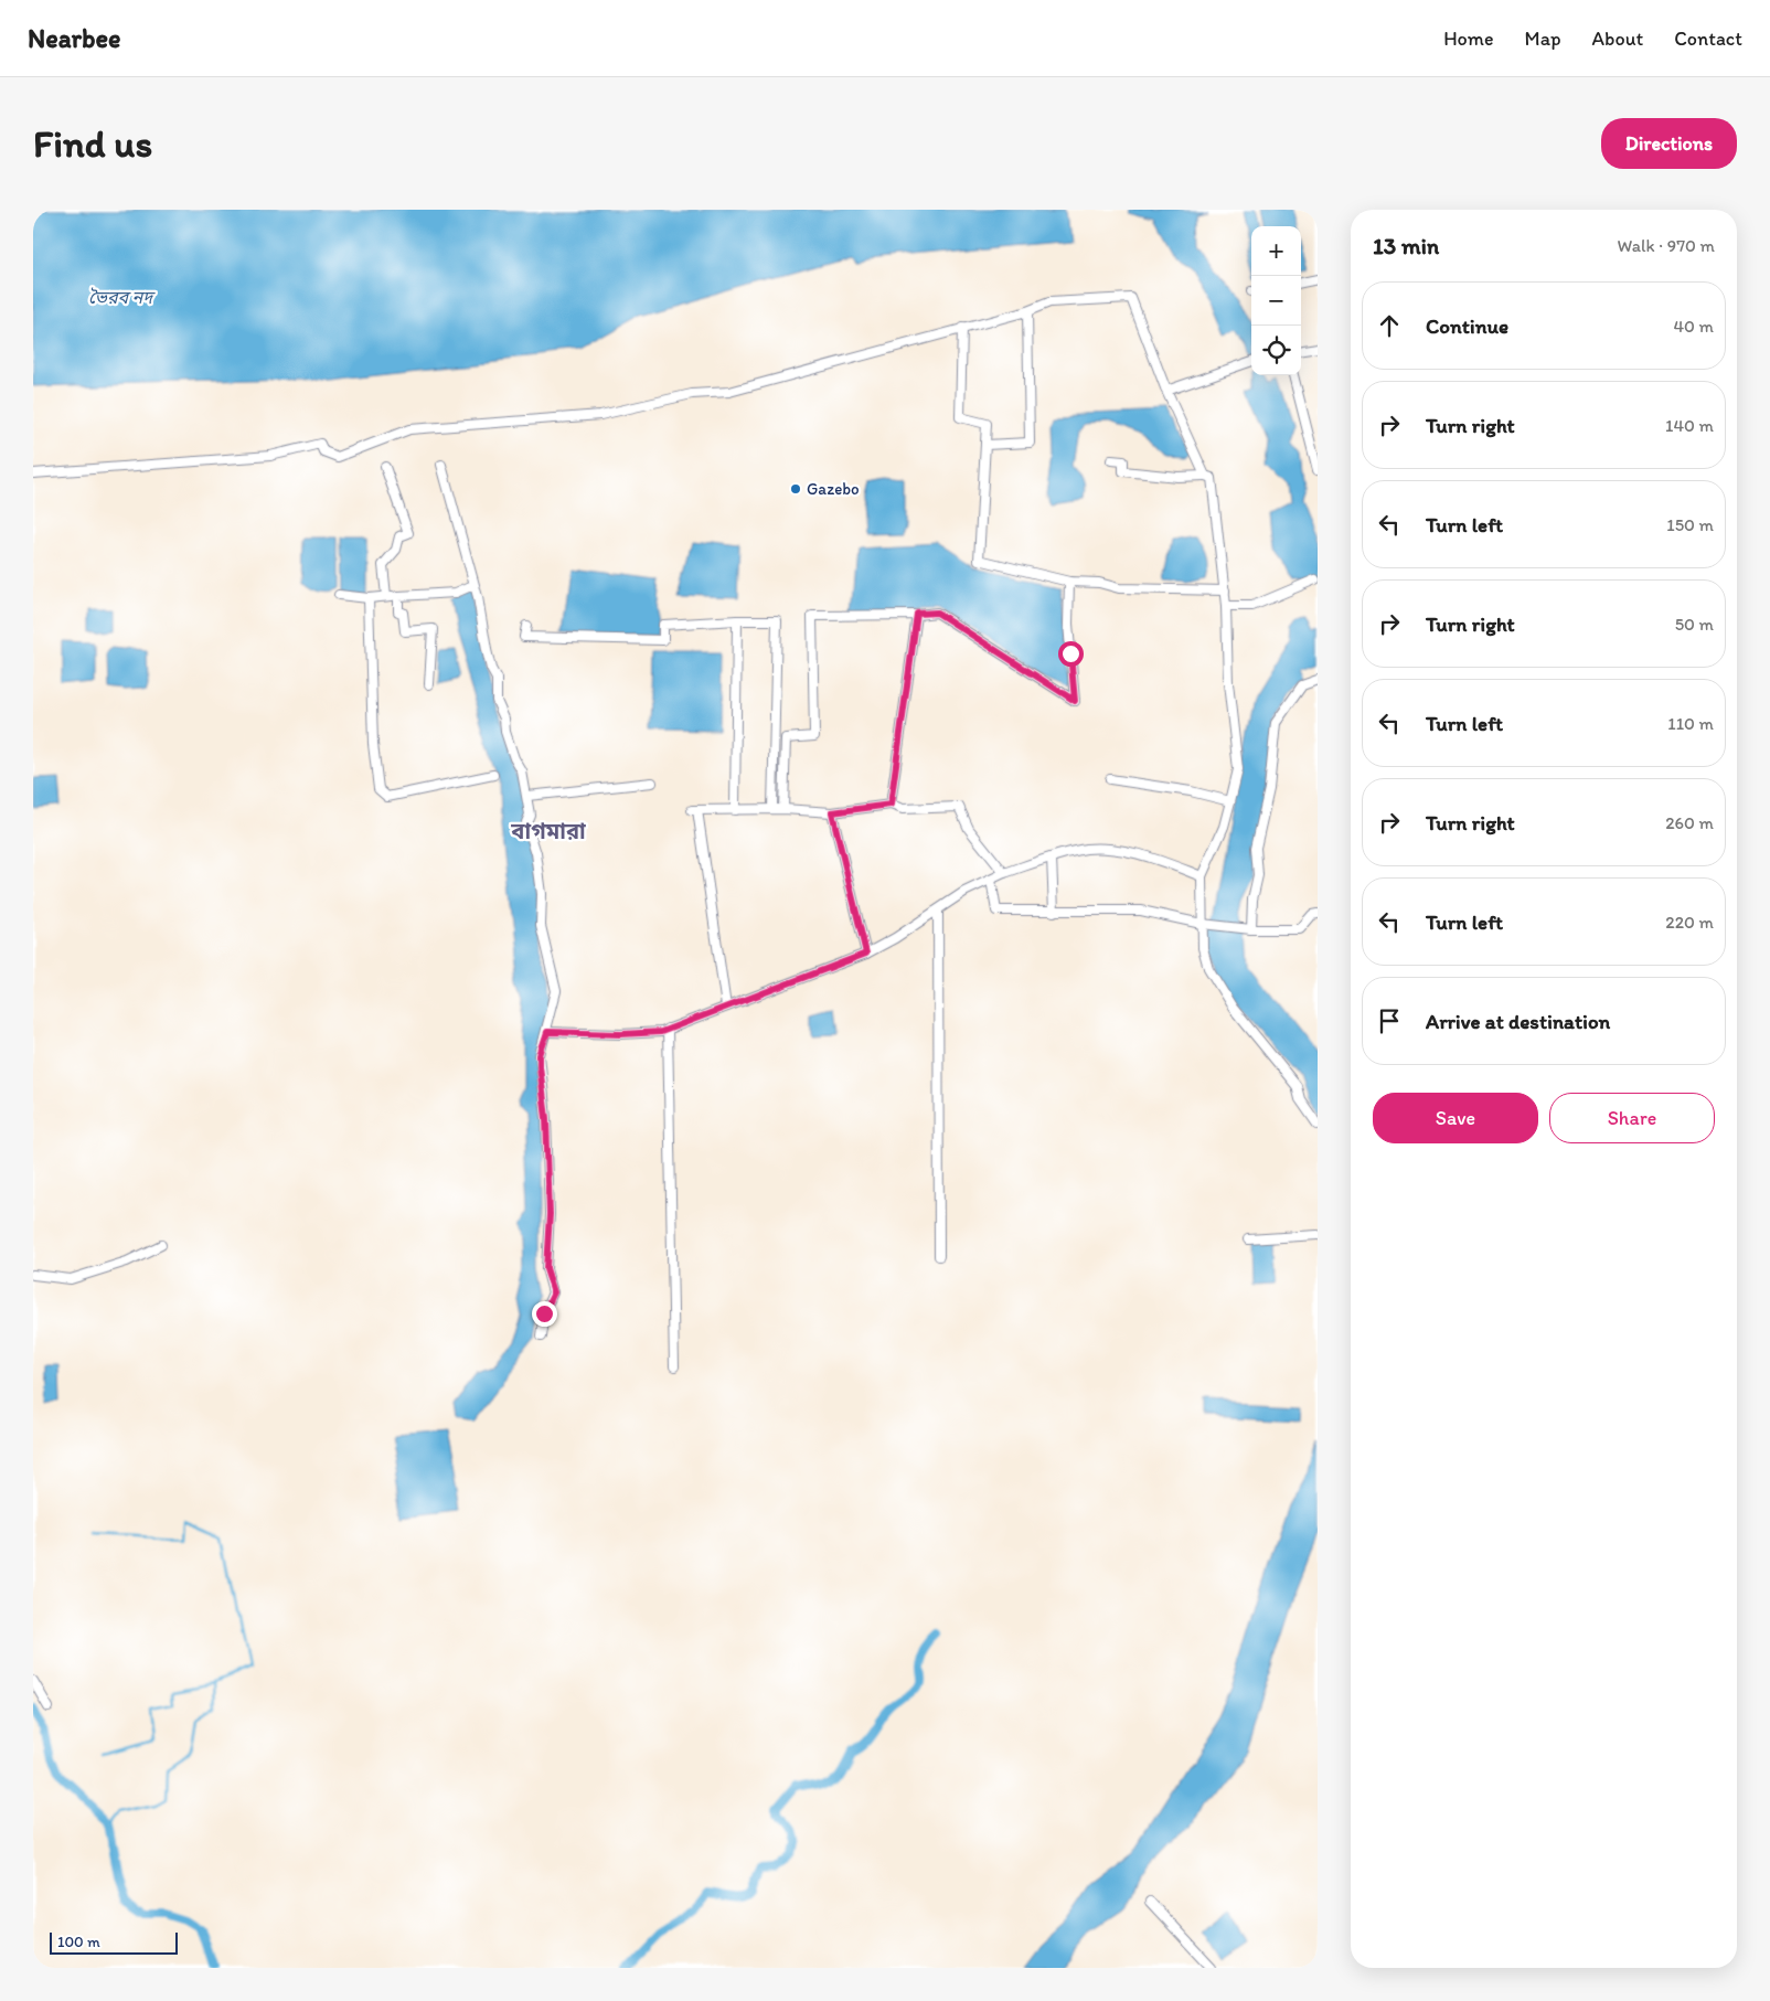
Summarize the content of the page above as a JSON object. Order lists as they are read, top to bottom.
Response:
{
  "districts": ["বাগমারা"],
  "water": ["ভৈরব নদ"],
  "places": ["Gazebo"],
  "scale_bar": "100 m",
  "page": {
    "header": "Nearbee",
    "nav": [
      "Home",
      "Map",
      "About",
      "Contact"
    ],
    "buttons": [
      "Directions",
      ["Save", "Share"]
    ],
    "title": "Find us",
    "heading": ["13 min", "Walk · 970 m"],
    "map_buttons": ["+", "−"],
    "list": [
      ["Continue", "40 m"],
      ["Turn right", "140 m"],
      ["Turn left", "150 m"],
      ["Turn right", "50 m"],
      ["Turn left", "110 m"],
      ["Turn right", "260 m"],
      ["Turn left", "220 m"],
      "Arrive at destination"
    ],
    "scale": "100 m"
  }
}
